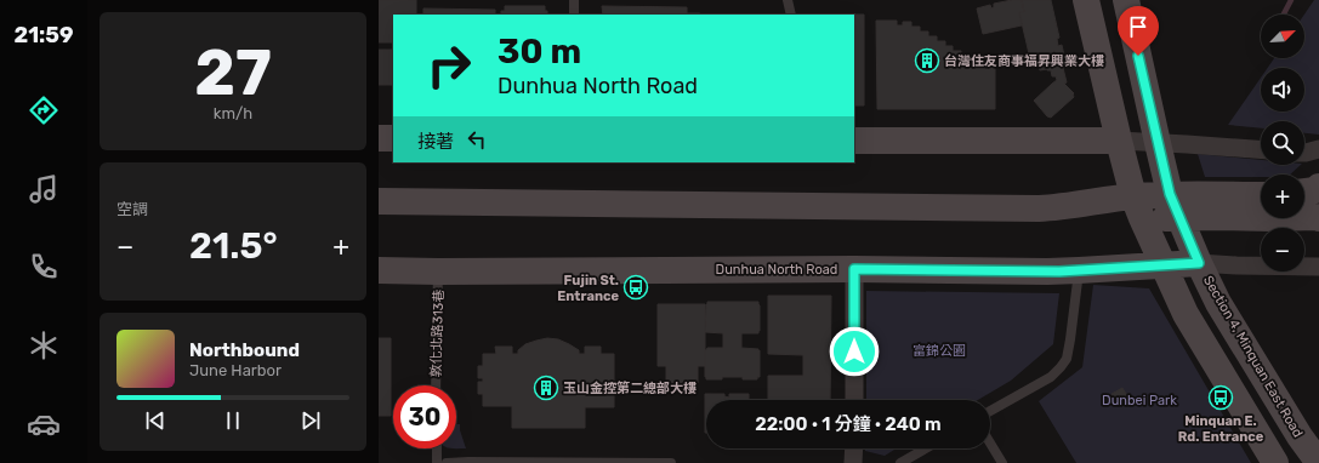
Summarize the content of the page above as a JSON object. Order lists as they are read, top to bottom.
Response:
{
  "streets": {
    "main road": ["Dunhua North Road", "Section 4, Minquan East Road"],
    "lane": ["敦化北路313巷"]
  },
  "crossings": [
    ["Dunhua North Road", "敦化北路313巷"],
    ["Dunhua North Road", "Section 4, Minquan East Road"]
  ],
  "parks": ["富錦公園", "Dunbei Park"],
  "places": {
    "building": ["台灣住友商事福昇興業大樓", "玉山金控第二總部大樓"],
    "bus stop": ["Fujin St. Entrance", "Minquan E. Rd. Entrance"]
  },
  "north": "top right",
  "page": {
    "tabs": "21:59",
    "tile": [
      ["27", "km/h"],
      "空調"
    ],
    "map_buttons": ["+", "−"],
    "turn": ["30 m", "Dunhua North Road"],
    "then": "接著",
    "heat": ["−", "21.5°", "+"],
    "song": ["Northbound", "June Harbor"],
    "limit": "30",
    "trip": "22:00 · 1 分鐘 · 240 m"
  }
}
